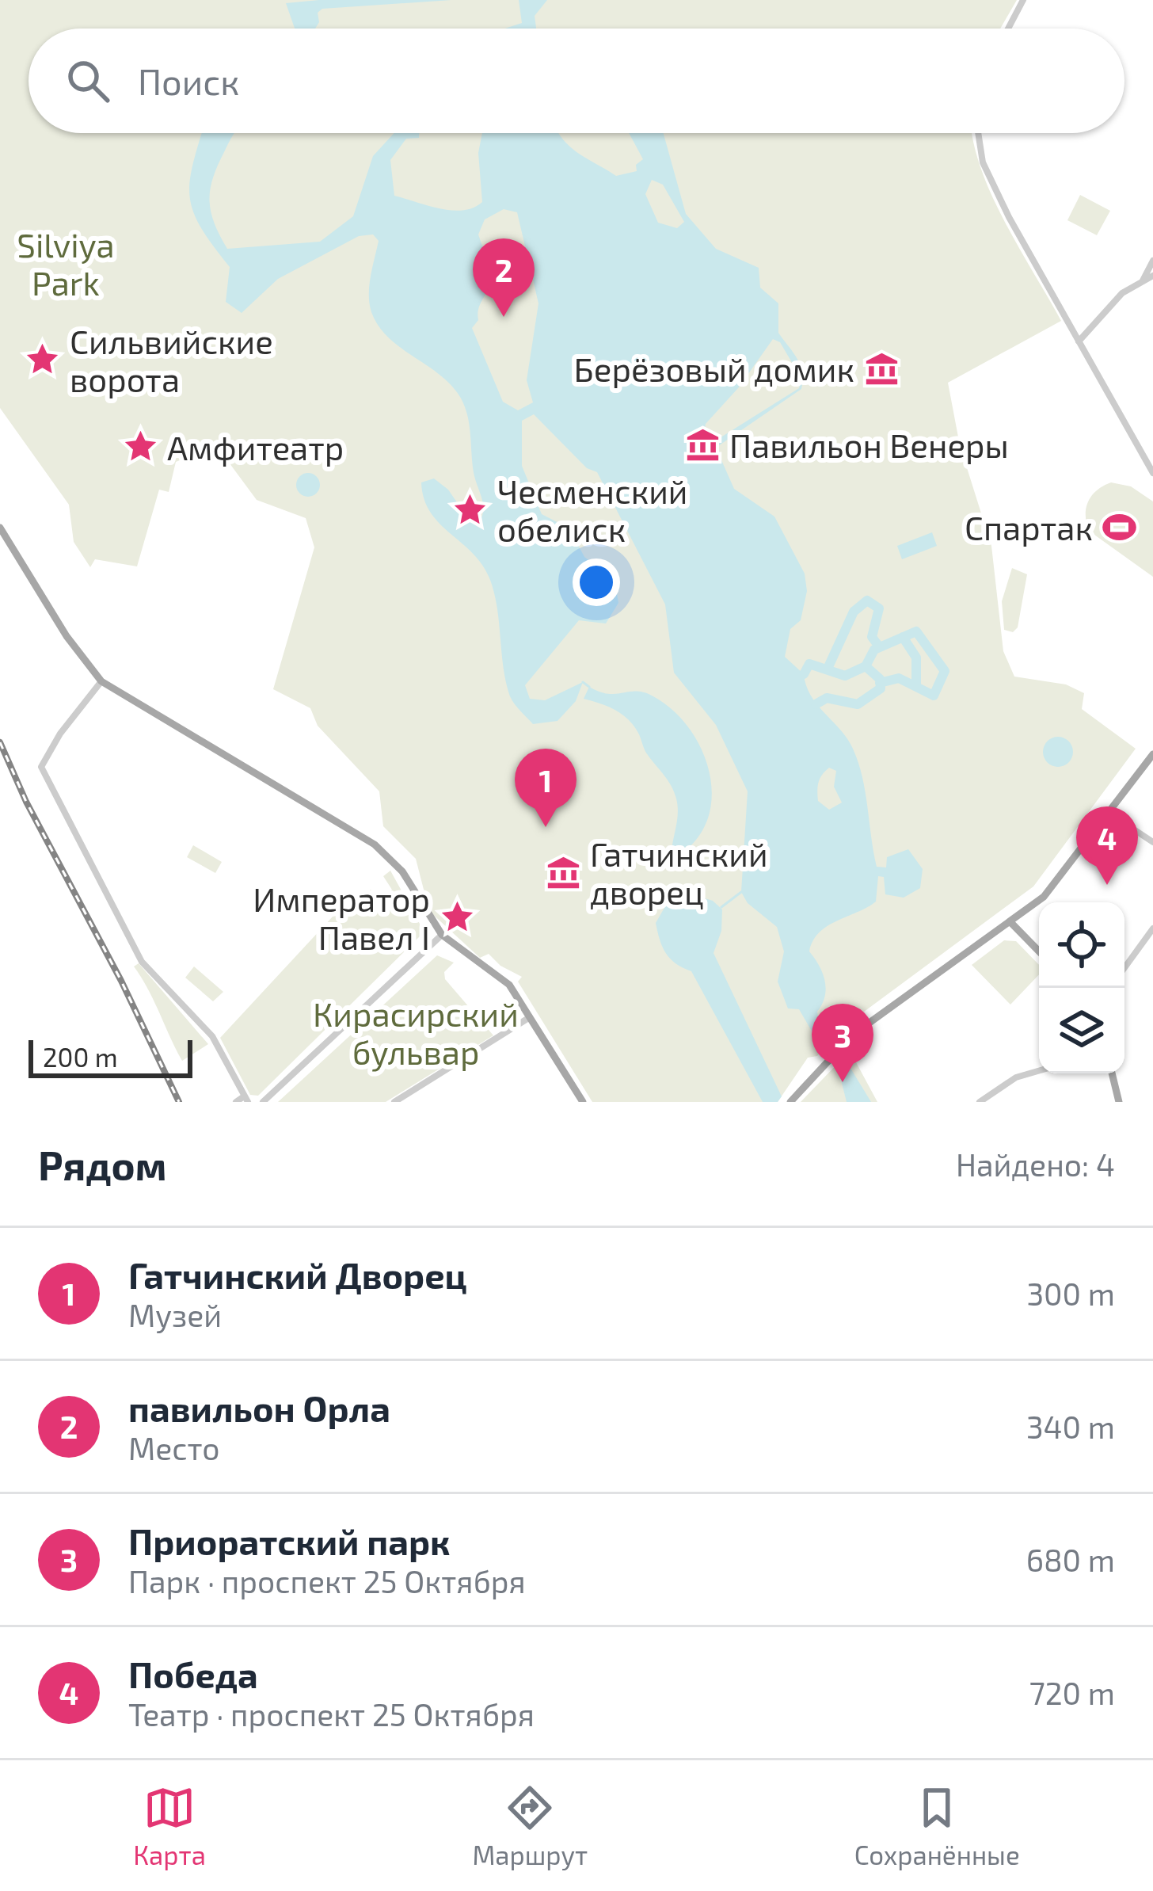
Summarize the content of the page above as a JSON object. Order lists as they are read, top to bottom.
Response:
{
  "parks": ["Silviya Park", "Кирасирский бульвар"],
  "places": {
    "place": [
      "Сильвийские ворота",
      "Амфитеатр",
      "Чесменский обелиск",
      "Император Павел I"
    ],
    "museum": ["Берёзовый домик", "Павильон Венеры", "Гатчинский дворец"],
    "sports": ["Спартак"]
  },
  "scale_bar": "200 m",
  "page": {
    "search": "Поиск",
    "pins": [
      "2",
      "1",
      "4",
      "3"
    ],
    "scale": "200 m",
    "heading": ["Рядом", "Найдено: 4"],
    "list": [
      {
        "mark": "1",
        "name": "Гатчинский Дворец",
        "note": "Музей",
        "value": "300 m"
      },
      {
        "mark": "2",
        "name": "павильон Орла",
        "note": "Место",
        "value": "340 m"
      },
      {
        "mark": "3",
        "name": "Приоратский парк",
        "note": "Парк · проспект 25 Октября",
        "value": "680 m"
      },
      {
        "mark": "4",
        "name": "Победа",
        "note": "Театр · проспект 25 Октября",
        "value": "720 m"
      }
    ],
    "nav": ["Карта", "Маршрут", "Сохранённые"]
  }
}
